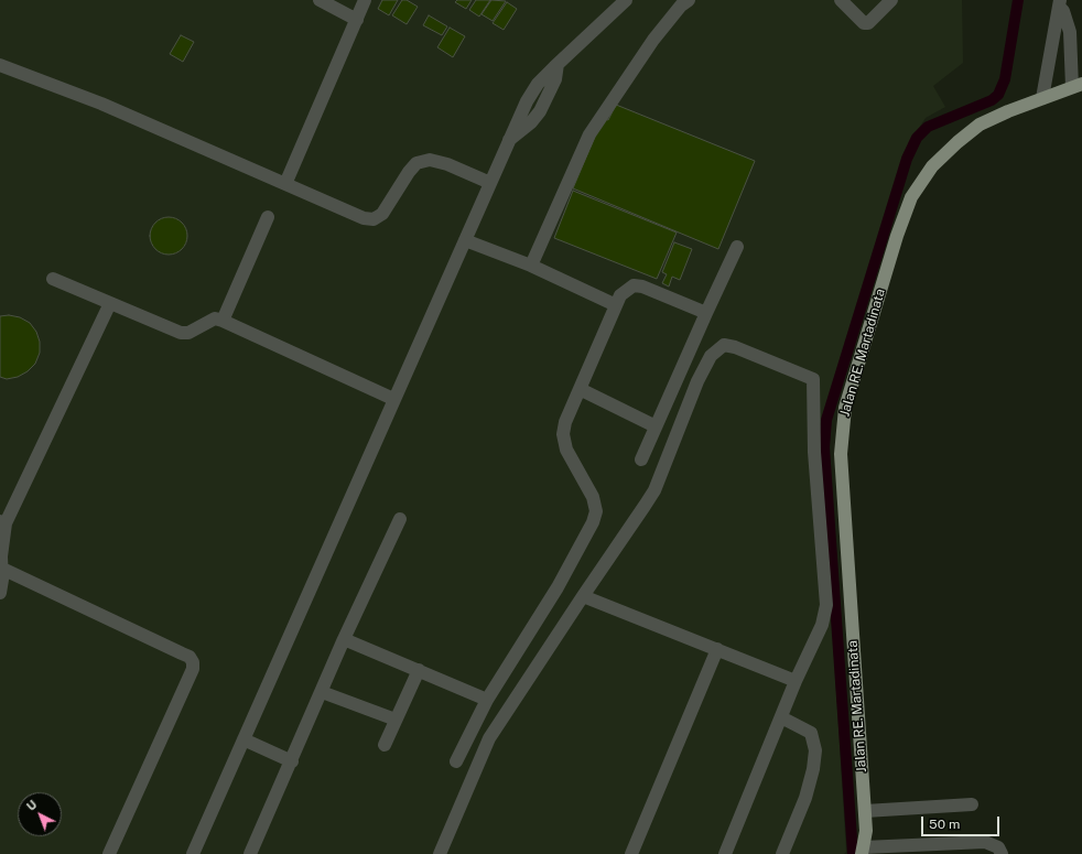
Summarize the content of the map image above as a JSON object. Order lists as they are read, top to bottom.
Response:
{
  "streets": {
    "main road": ["Jalan RE. Martadinata"]
  },
  "scale_bar": "50 m",
  "north": "top left"
}
